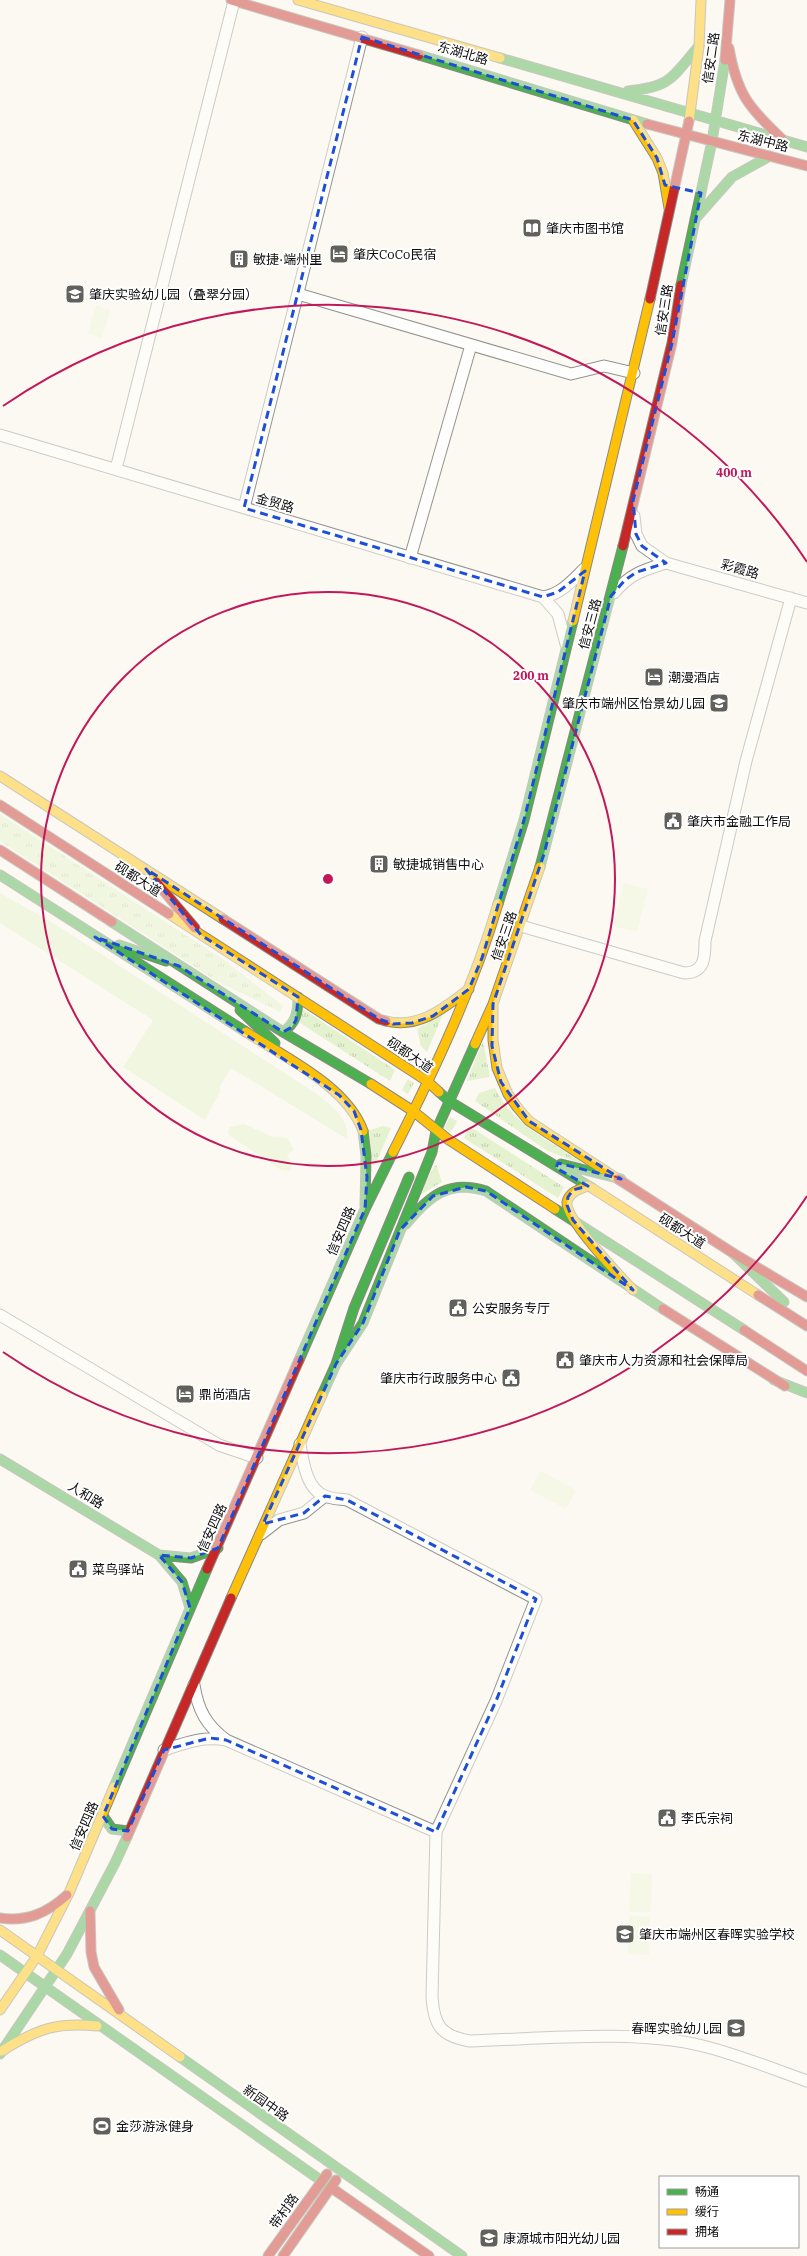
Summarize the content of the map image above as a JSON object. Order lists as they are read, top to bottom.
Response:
{
  "streets": {
    "main road": [
      "东湖北路",
      "信安二路",
      "东湖中路",
      "信安三路",
      "砚都大道",
      "信安四路",
      "人和路",
      "新园中路",
      "带村路"
    ],
    "street": ["金贸路", "彩霞路"]
  },
  "crossings": [
    ["东湖北路", "信安二路"],
    ["东湖北路", "东湖中路"],
    ["东湖北路", "信安三路"],
    ["信安二路", "东湖中路"],
    ["信安二路", "信安三路"],
    ["东湖中路", "信安三路"],
    ["信安三路", "砚都大道"],
    ["信安三路", "信安四路"],
    ["砚都大道", "信安四路"],
    ["信安四路", "新园中路"],
    ["新园中路", "带村路"]
  ],
  "places": {
    "library": ["肇庆市图书馆"],
    "hotel": ["肇庆CoCo民宿", "潮漫酒店", "鼎尚酒店"],
    "building": ["敏捷·端州里", "敏捷城销售中心"],
    "school or university": [
      "肇庆实验幼儿园（叠翠分园）",
      "肇庆市端州区怡景幼儿园",
      "肇庆市端州区春晖实验学校",
      "春晖实验幼儿园",
      "康源城市阳光幼儿园"
    ],
    "public building": [
      "肇庆市金融工作局",
      "公安服务专厅",
      "肇庆市人力资源和社会保障局",
      "肇庆市行政服务中心",
      "菜鸟驿站",
      "李氏宗祠"
    ],
    "sports": ["金莎游泳健身"]
  },
  "legend": ["畅通", "缓行", "拥堵"],
  "rings": ["400 m", "200 m"]
}
